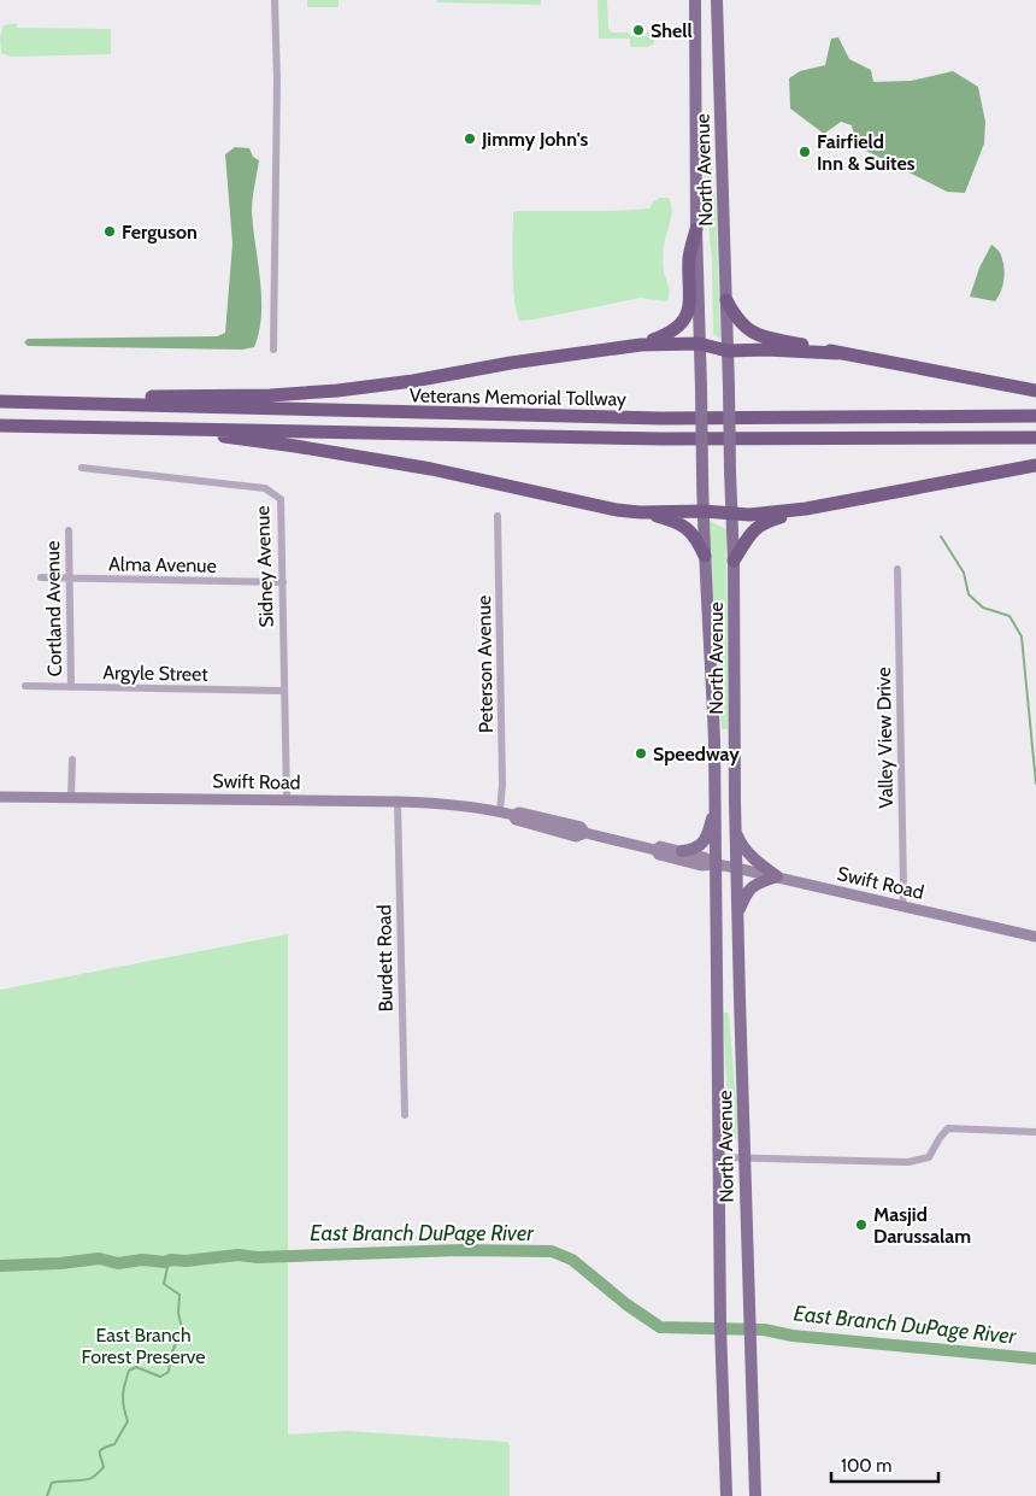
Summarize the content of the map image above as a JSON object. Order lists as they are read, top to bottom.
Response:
{
  "streets": {
    "highway": ["Veterans Memorial Tollway"],
    "main road": ["North Avenue"],
    "street": [
      "Alma Avenue",
      "Sidney Avenue",
      "Cortland Avenue",
      "Peterson Avenue",
      "Argyle Street",
      "Valley View Drive",
      "Swift Road",
      "Burdett Road"
    ]
  },
  "crossings": [
    ["North Avenue", "Swift Road"],
    ["Alma Avenue", "Sidney Avenue"],
    ["Alma Avenue", "Cortland Avenue"],
    ["Sidney Avenue", "Argyle Street"],
    ["Sidney Avenue", "Swift Road"],
    ["Cortland Avenue", "Argyle Street"],
    ["Peterson Avenue", "Swift Road"],
    ["Valley View Drive", "Swift Road"],
    ["Swift Road", "Burdett Road"]
  ],
  "water": ["East Branch DuPage River"],
  "parks": ["East Branch Forest Preserve"],
  "places": [
    "Shell",
    "Jimmy John's",
    "Fairfield Inn & Suites",
    "Ferguson",
    "Speedway",
    "Masjid Darussalam"
  ],
  "scale_bar": "100 m"
}
